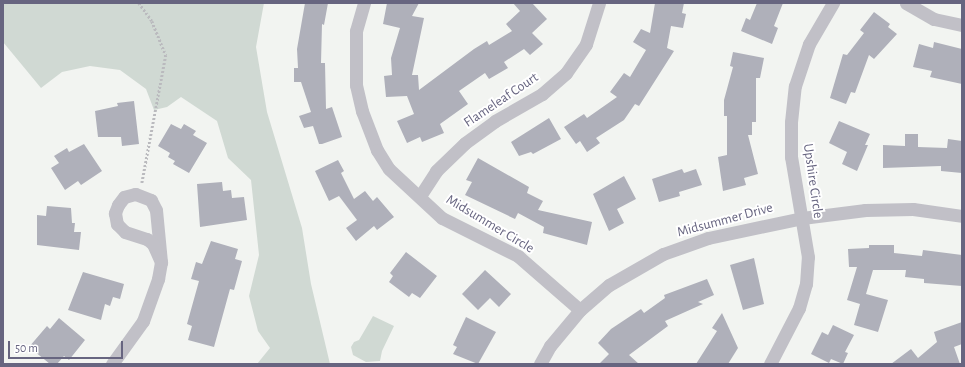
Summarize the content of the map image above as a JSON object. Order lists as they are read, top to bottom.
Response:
{
  "streets": {
    "street": [
      "Flameleaf Court",
      "Upshire Circle",
      "Midsummer Drive",
      "Midsummer Circle"
    ]
  },
  "crossings": [
    ["Flameleaf Court", "Midsummer Circle"],
    ["Upshire Circle", "Midsummer Drive"],
    ["Midsummer Drive", "Midsummer Circle"]
  ],
  "scale_bar": "50 m"
}
